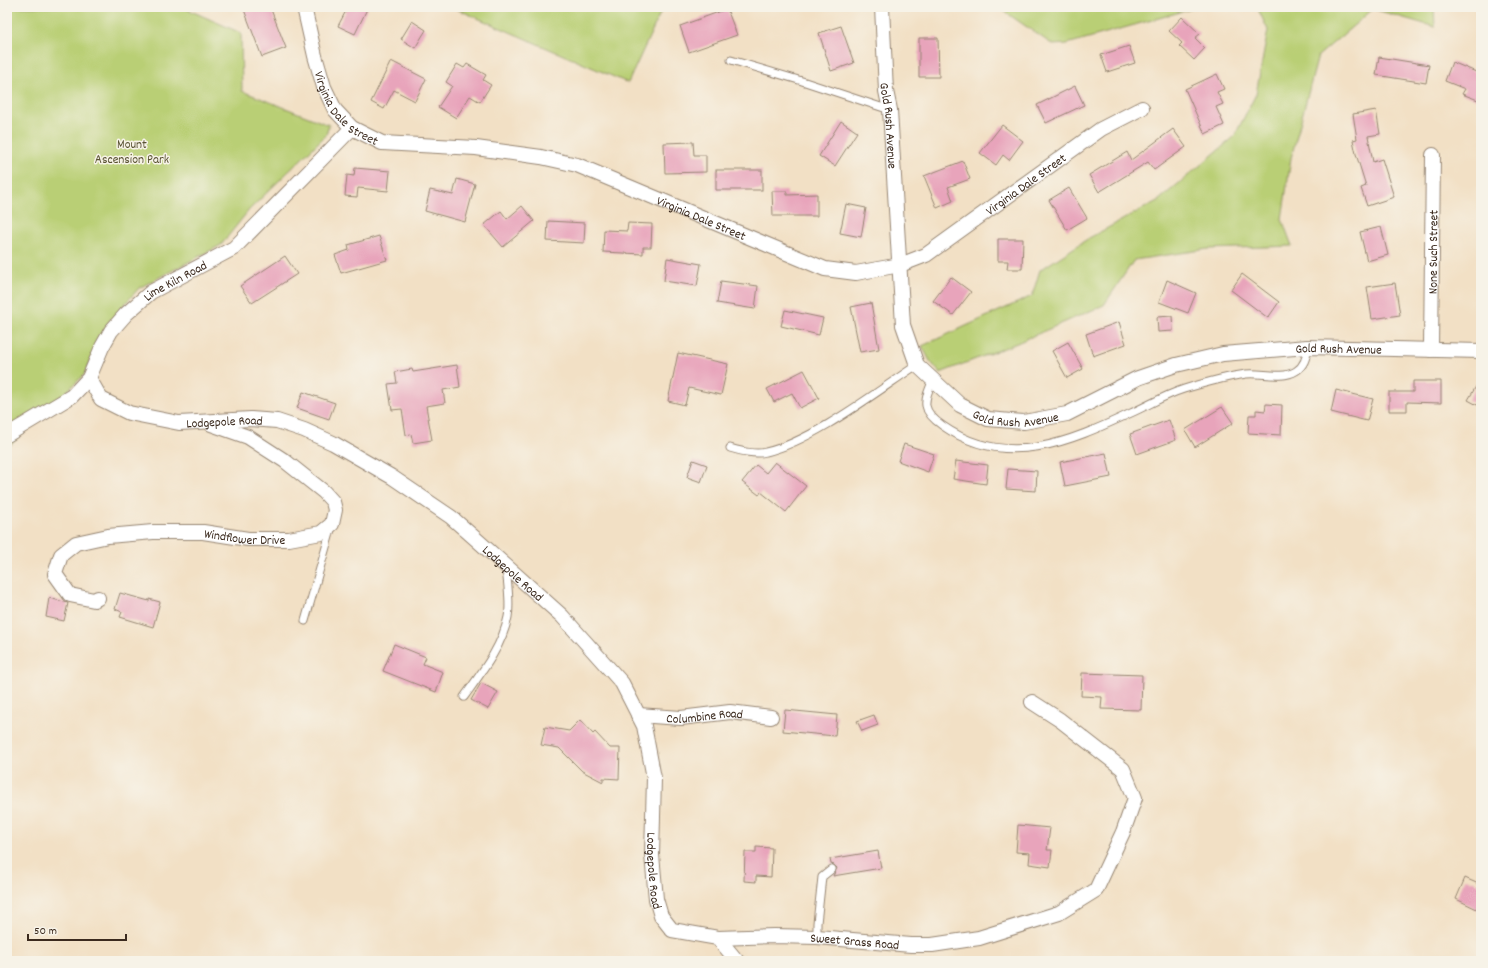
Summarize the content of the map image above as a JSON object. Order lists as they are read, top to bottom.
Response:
{
  "streets": {
    "street": [
      "Virginia Dale Street",
      "Gold Rush Avenue",
      "None Such Street",
      "Lime Kiln Road",
      "Lodgepole Road",
      "Windflower Drive",
      "Columbine Road",
      "Sweet Grass Road"
    ]
  },
  "crossings": [
    ["Virginia Dale Street", "Gold Rush Avenue"],
    ["Virginia Dale Street", "Lime Kiln Road"],
    ["Gold Rush Avenue", "None Such Street"],
    ["Lime Kiln Road", "Lodgepole Road"],
    ["Lodgepole Road", "Columbine Road"],
    ["Lodgepole Road", "Sweet Grass Road"]
  ],
  "parks": ["Mount Ascension Park"],
  "scale_bar": "50 m"
}
